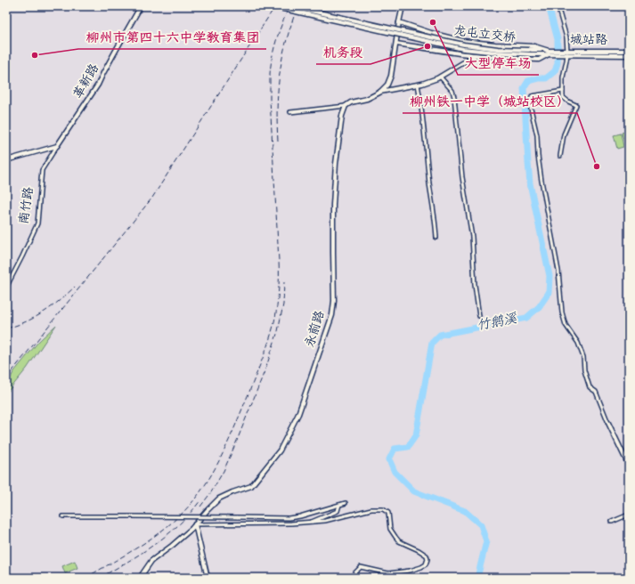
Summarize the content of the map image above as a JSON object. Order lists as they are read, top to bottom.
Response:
{
  "streets": {
    "street": [
      "龙屯立交桥",
      "城站路",
      "革新路",
      "南竹路",
      "永前路"
    ]
  },
  "crossings": [
    ["龙屯立交桥", "城站路"],
    ["革新路", "南竹路"]
  ],
  "water": ["竹鹅溪"],
  "places": [
    "大型停车场",
    "机务段",
    "柳州市第四十六中学教育集团",
    "柳州铁一中学（城站校区）"
  ]
}
